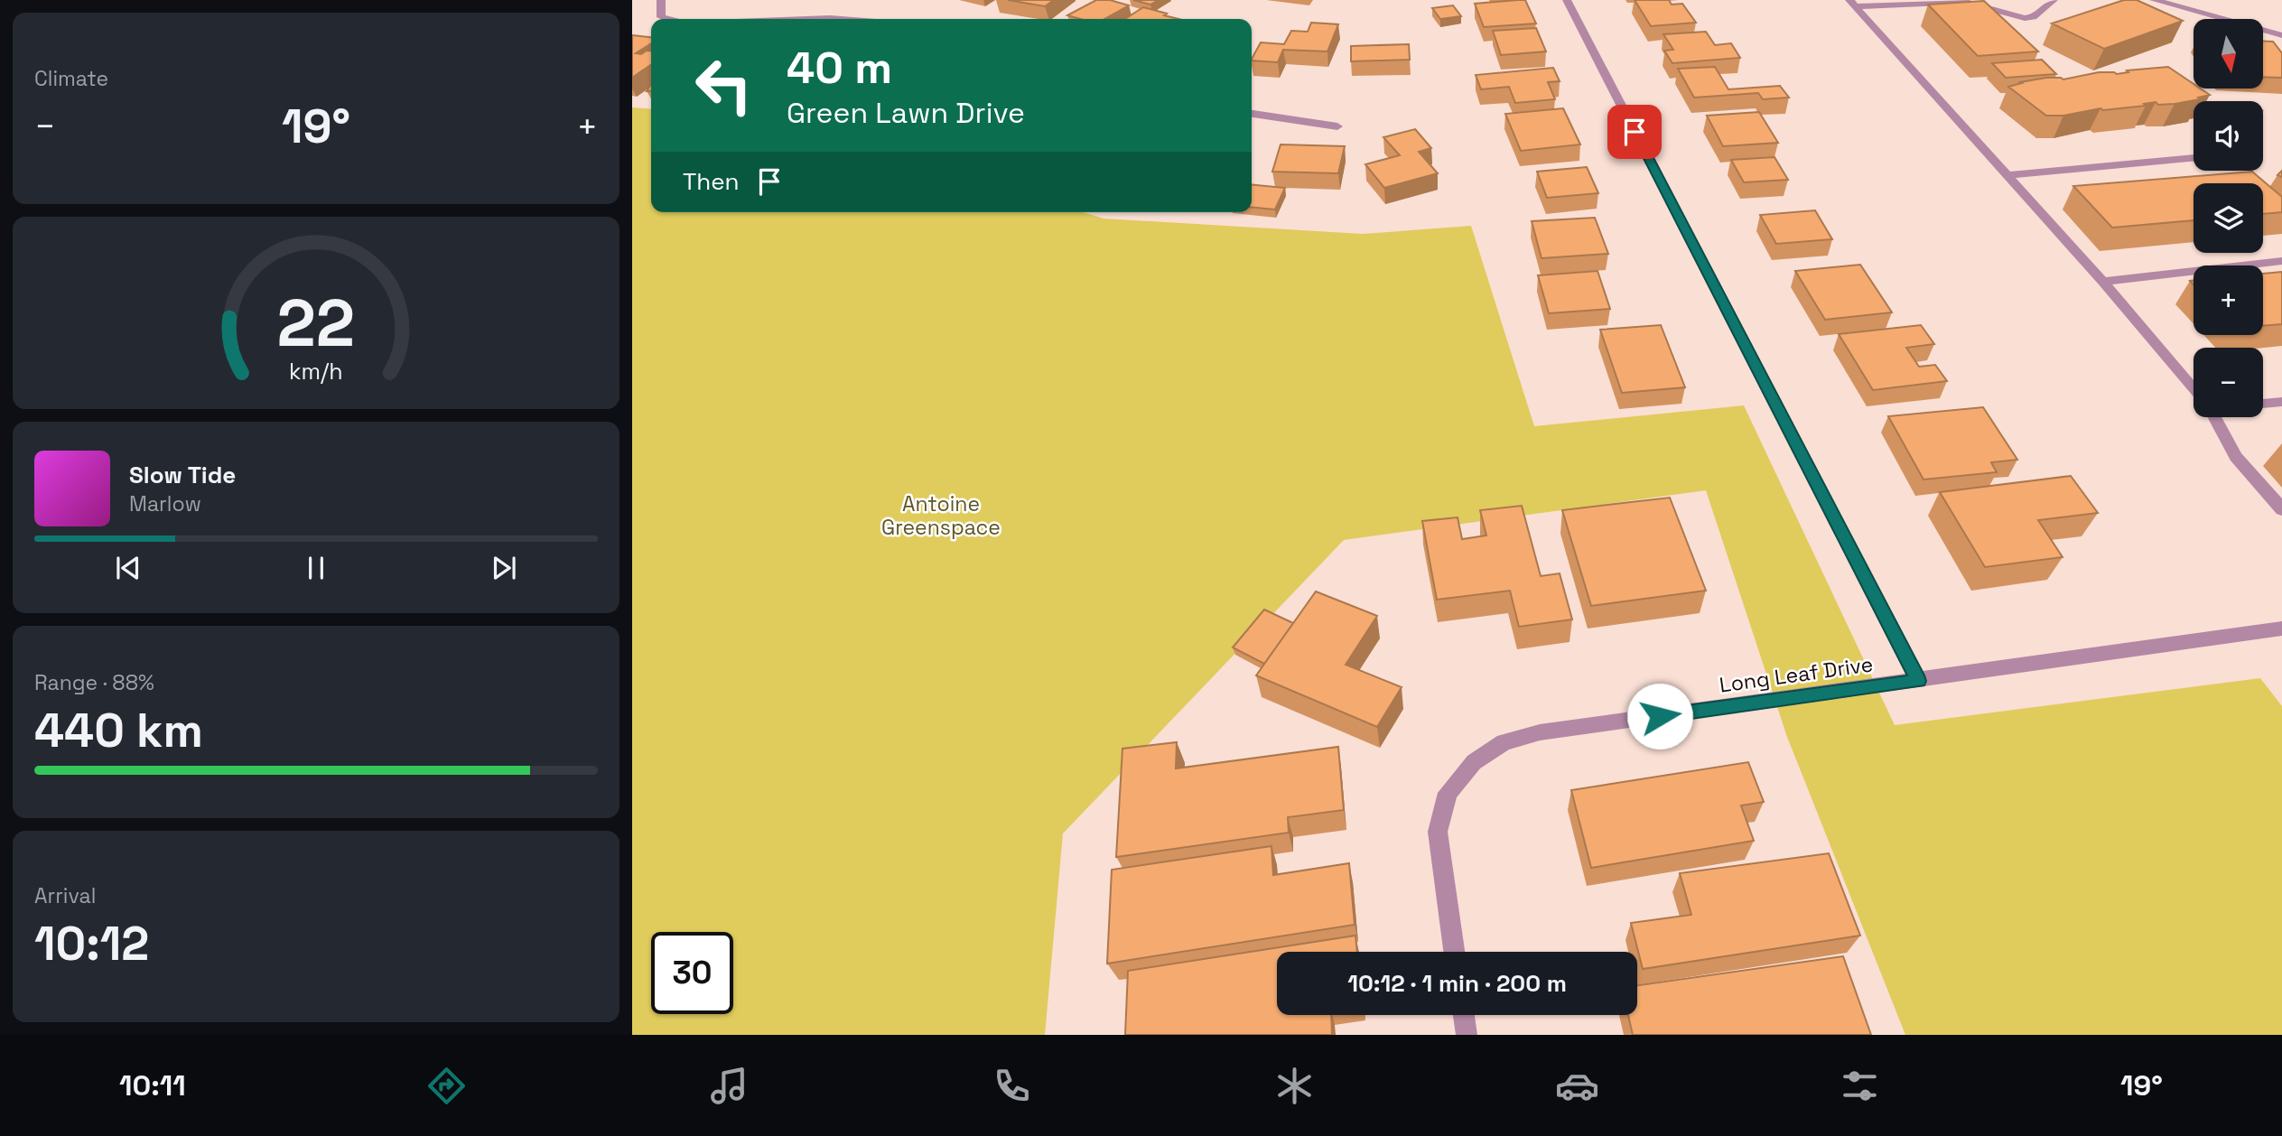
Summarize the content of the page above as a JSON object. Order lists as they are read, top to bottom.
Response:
{
  "streets": {
    "street": ["Long Leaf Drive"]
  },
  "parks": ["Antoine Greenspace"],
  "north": "bottom",
  "page": {
    "tile": [
      "Climate",
      ["Range · 88%", "440 km"],
      ["Arrival", "10:12"]
    ],
    "map_buttons": ["+", "−"],
    "turn": ["40 m", "Green Lawn Drive"],
    "heat": ["−", "19°", "+"],
    "then": "Then",
    "song": ["Slow Tide", "Marlow"],
    "limit": "30",
    "trip": "10:12 · 1 min · 200 m",
    "tabs": ["10:11", "19°"],
    "gauge": ["22", "km/h"]
  }
}
